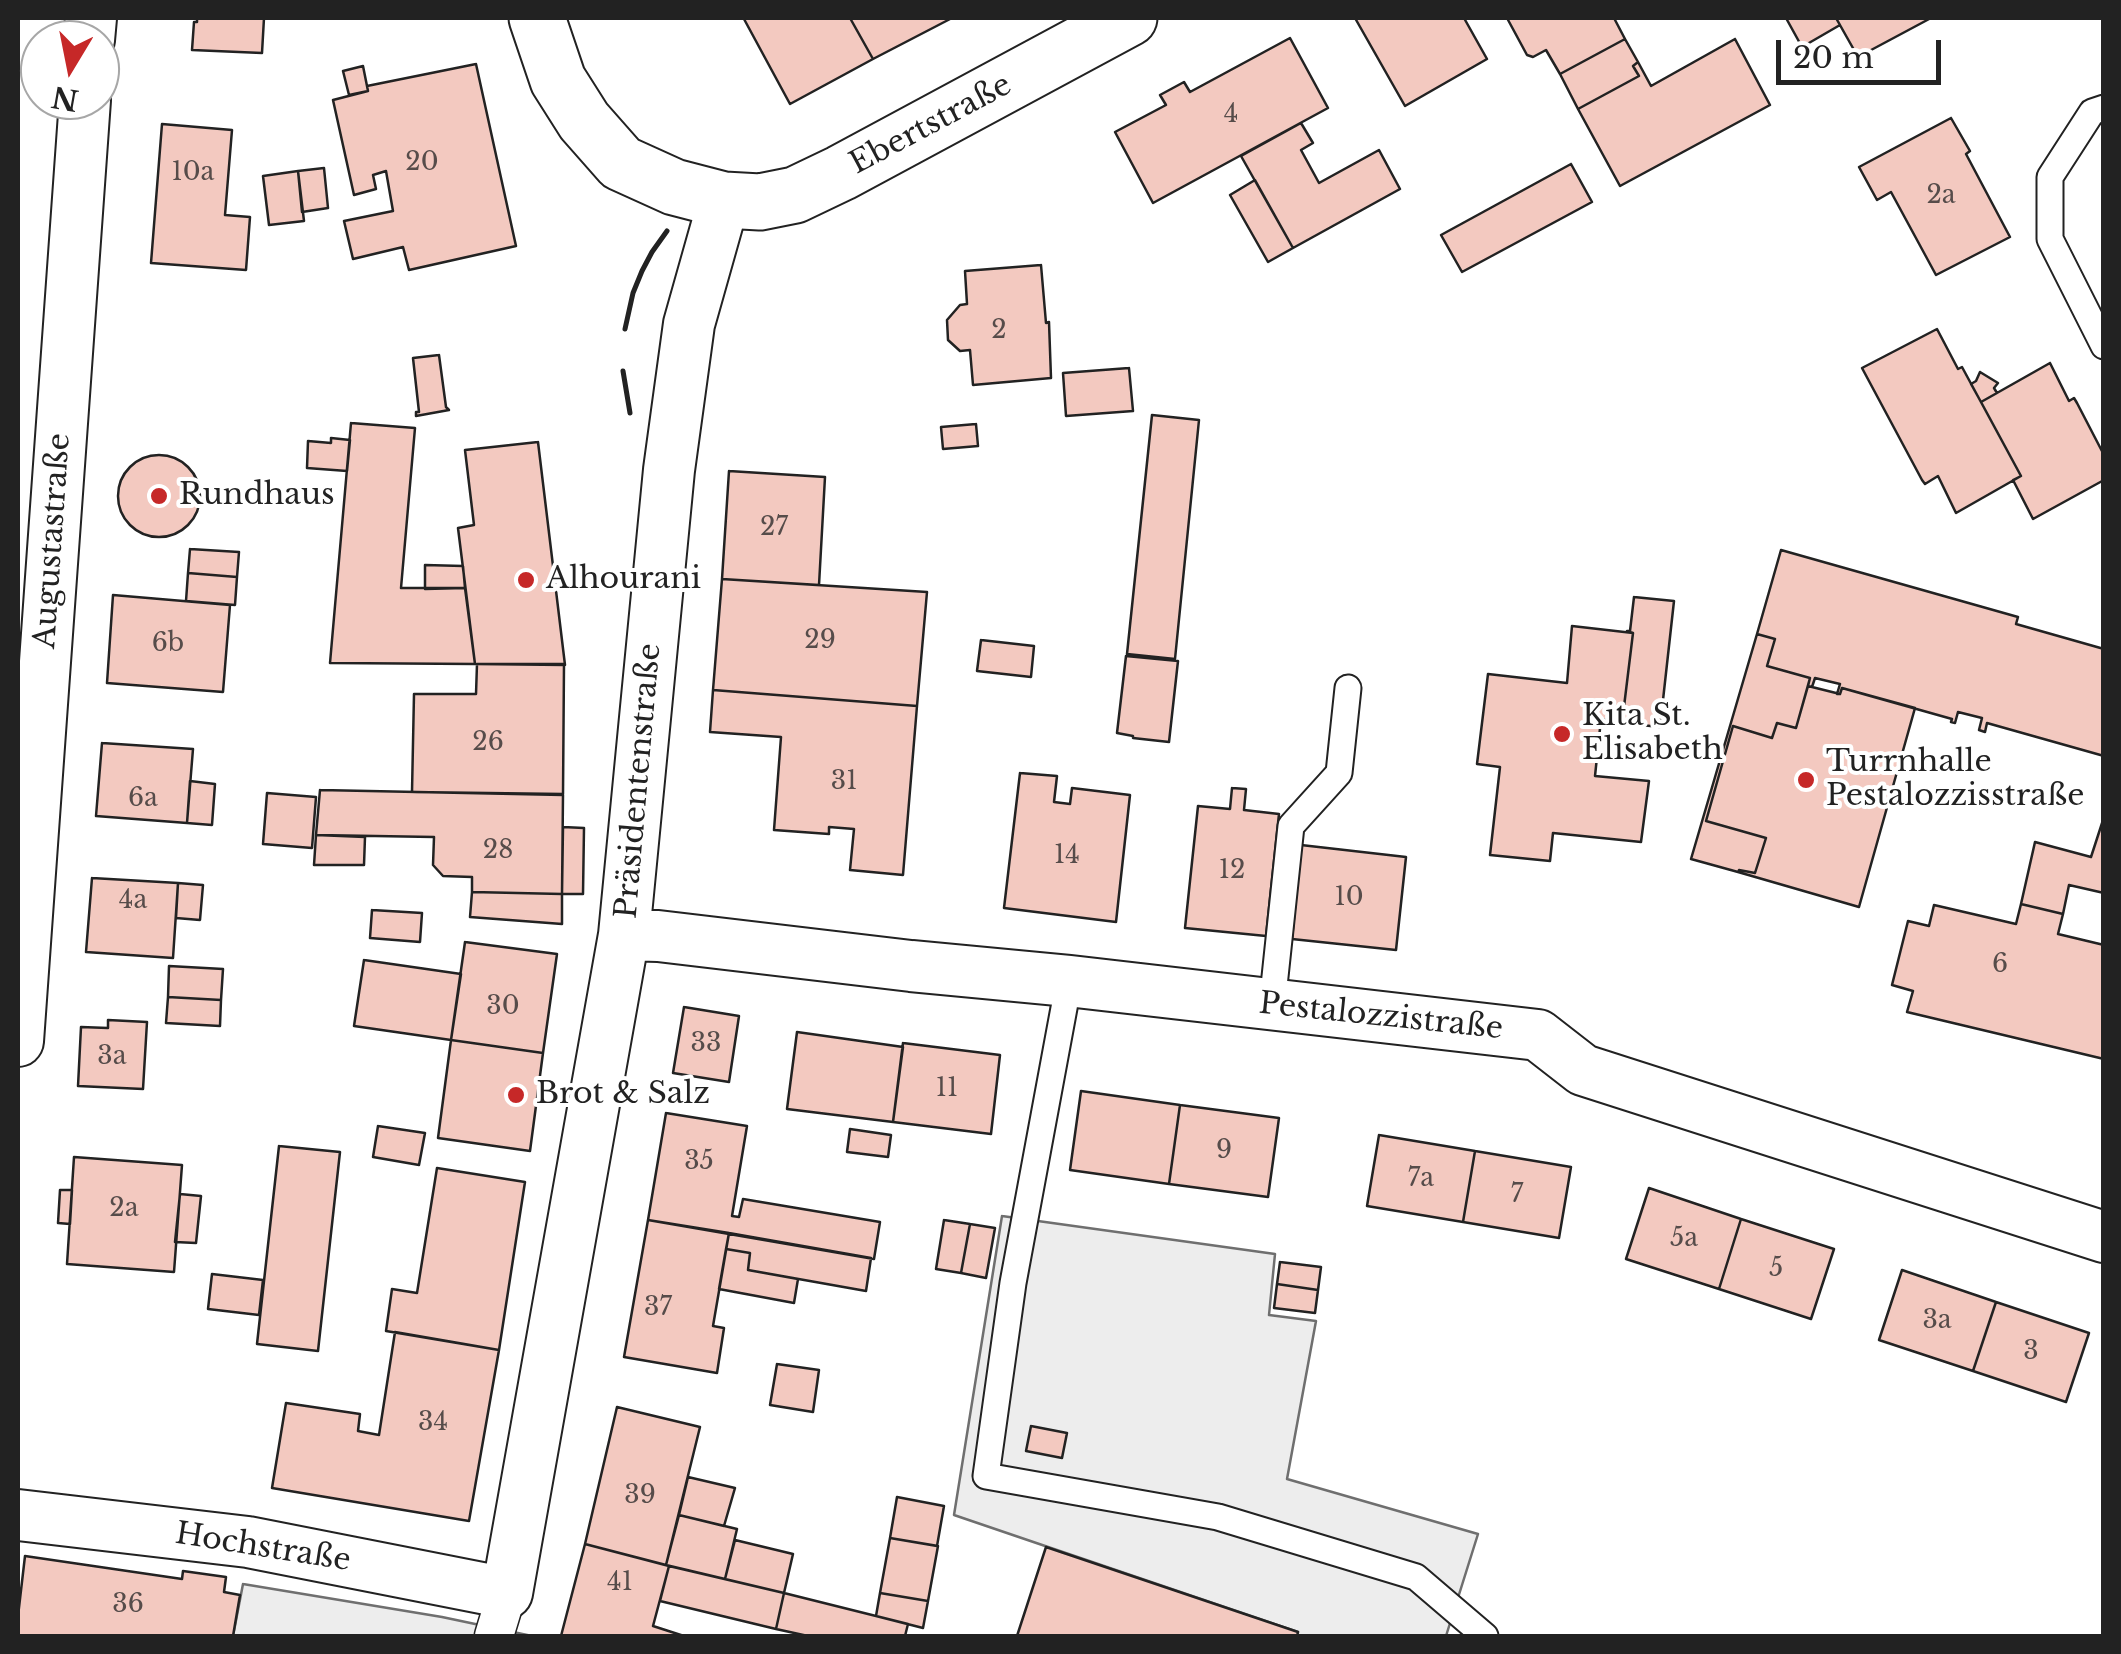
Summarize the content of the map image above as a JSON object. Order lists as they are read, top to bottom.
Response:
{
  "streets": {
    "street": [
      "Ebertstraße",
      "Augustastraße",
      "Präsidentenstraße",
      "Pestalozzistraße",
      "Hochstraße"
    ]
  },
  "crossings": [
    ["Ebertstraße", "Präsidentenstraße"],
    ["Präsidentenstraße", "Pestalozzistraße"],
    ["Präsidentenstraße", "Hochstraße"]
  ],
  "places": [
    "Rundhaus",
    "Alhourani",
    "Kita St. Elisabeth",
    "Turrnhalle Pestalozzisstraße",
    "Brot & Salz"
  ],
  "house_numbers": [
    "4",
    "20",
    "10a",
    "2a",
    "2",
    "27",
    "29",
    "6b",
    "26",
    "31",
    "6a",
    "28",
    "14",
    "12",
    "10",
    "4a",
    "6",
    "30",
    "33",
    "3a",
    "11",
    "9",
    "35",
    "7a",
    "7",
    "2a",
    "5a",
    "5",
    "37",
    "3a",
    "3",
    "34",
    "39",
    "41",
    "36"
  ],
  "scale_bar": "20 m",
  "north": "bottom"
}
